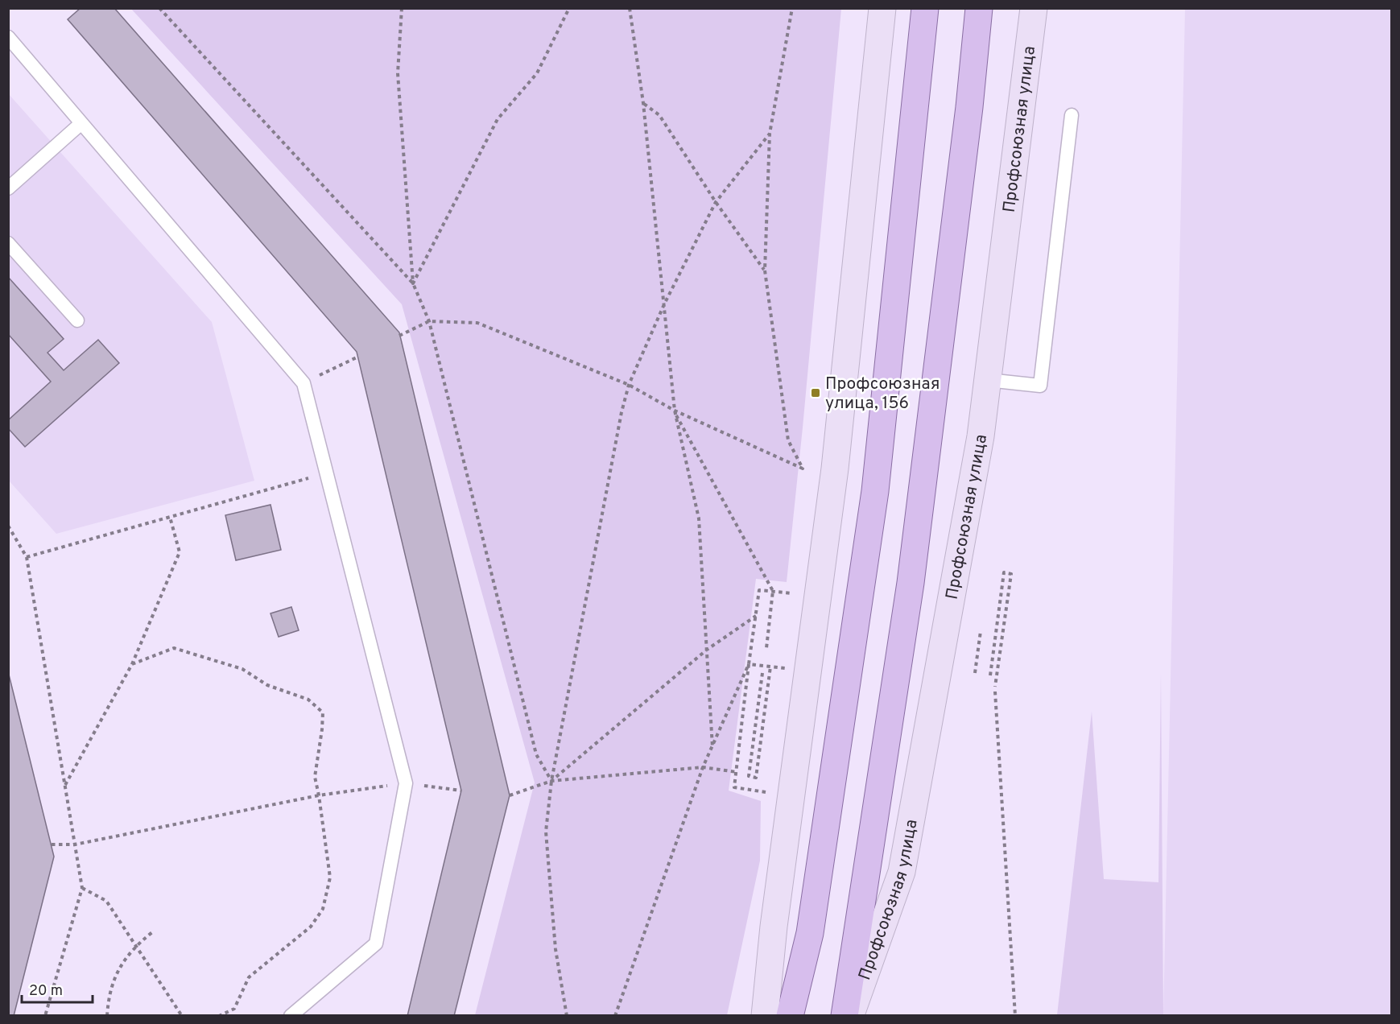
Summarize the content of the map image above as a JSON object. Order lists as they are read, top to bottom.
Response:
{
  "streets": {
    "main road": ["Профсоюзная улица"]
  },
  "places": {
    "transit": ["Профсоюзная улица, 156"]
  },
  "scale_bar": "20 m"
}
